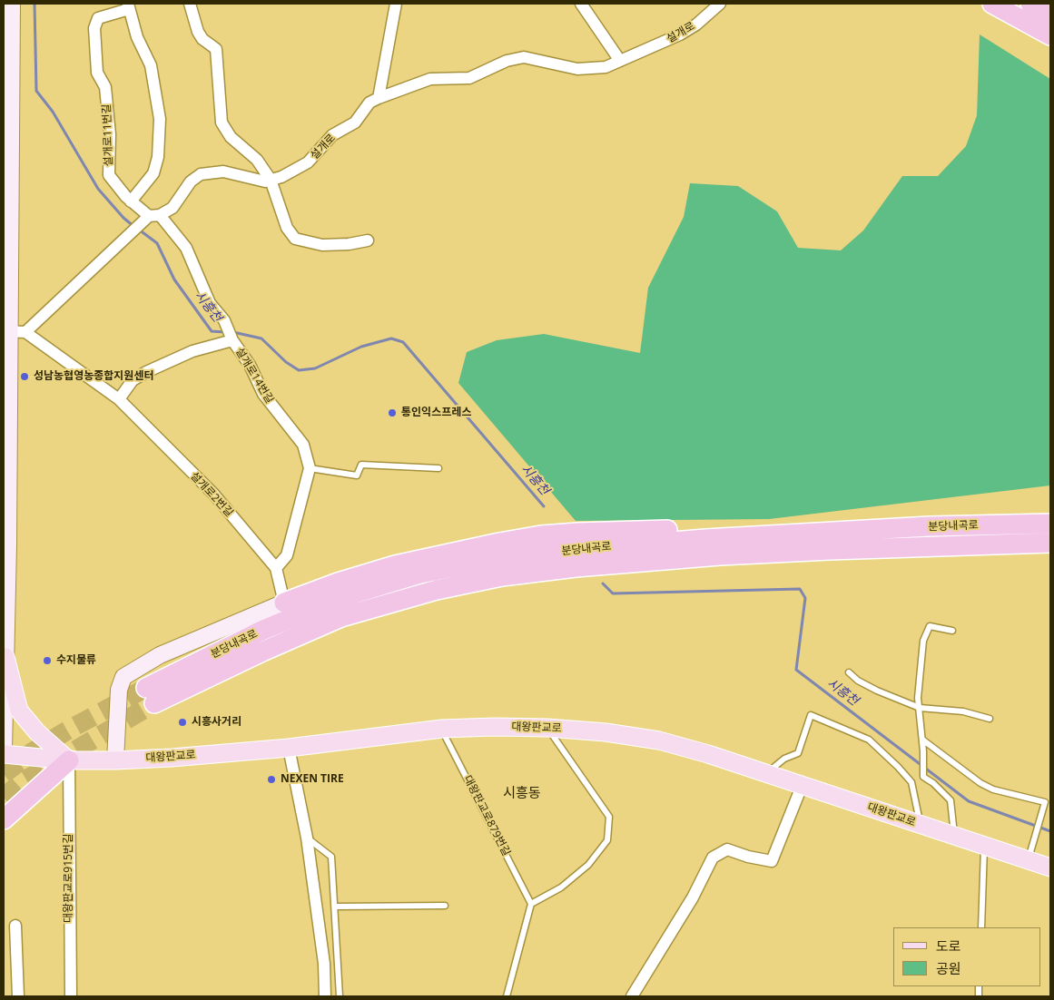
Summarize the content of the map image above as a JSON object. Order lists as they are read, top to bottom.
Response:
{
  "streets": {
    "highway": ["분당내곡로"],
    "main road": ["대왕판교로"],
    "street": [
      "설개로",
      "설개로11번길",
      "설개로14번길",
      "설개로2번길",
      "대왕판교로915번길"
    ],
    "lane": ["대왕판교로879번길"]
  },
  "crossings": [
    ["설개로", "설개로11번길"],
    ["설개로", "설개로14번길"],
    ["설개로", "설개로2번길"],
    ["설개로11번길", "설개로14번길"],
    ["설개로14번길", "설개로2번길"],
    ["대왕판교로", "대왕판교로879번길"],
    ["대왕판교로", "대왕판교로915번길"]
  ],
  "districts": ["시흥동"],
  "water": ["시흥천"],
  "places": [
    "성남농협영농종합지원센터",
    "통인익스프레스",
    "수지물류",
    "시흥사거리",
    "NEXEN TIRE"
  ],
  "legend": ["도로", "공원"]
}
